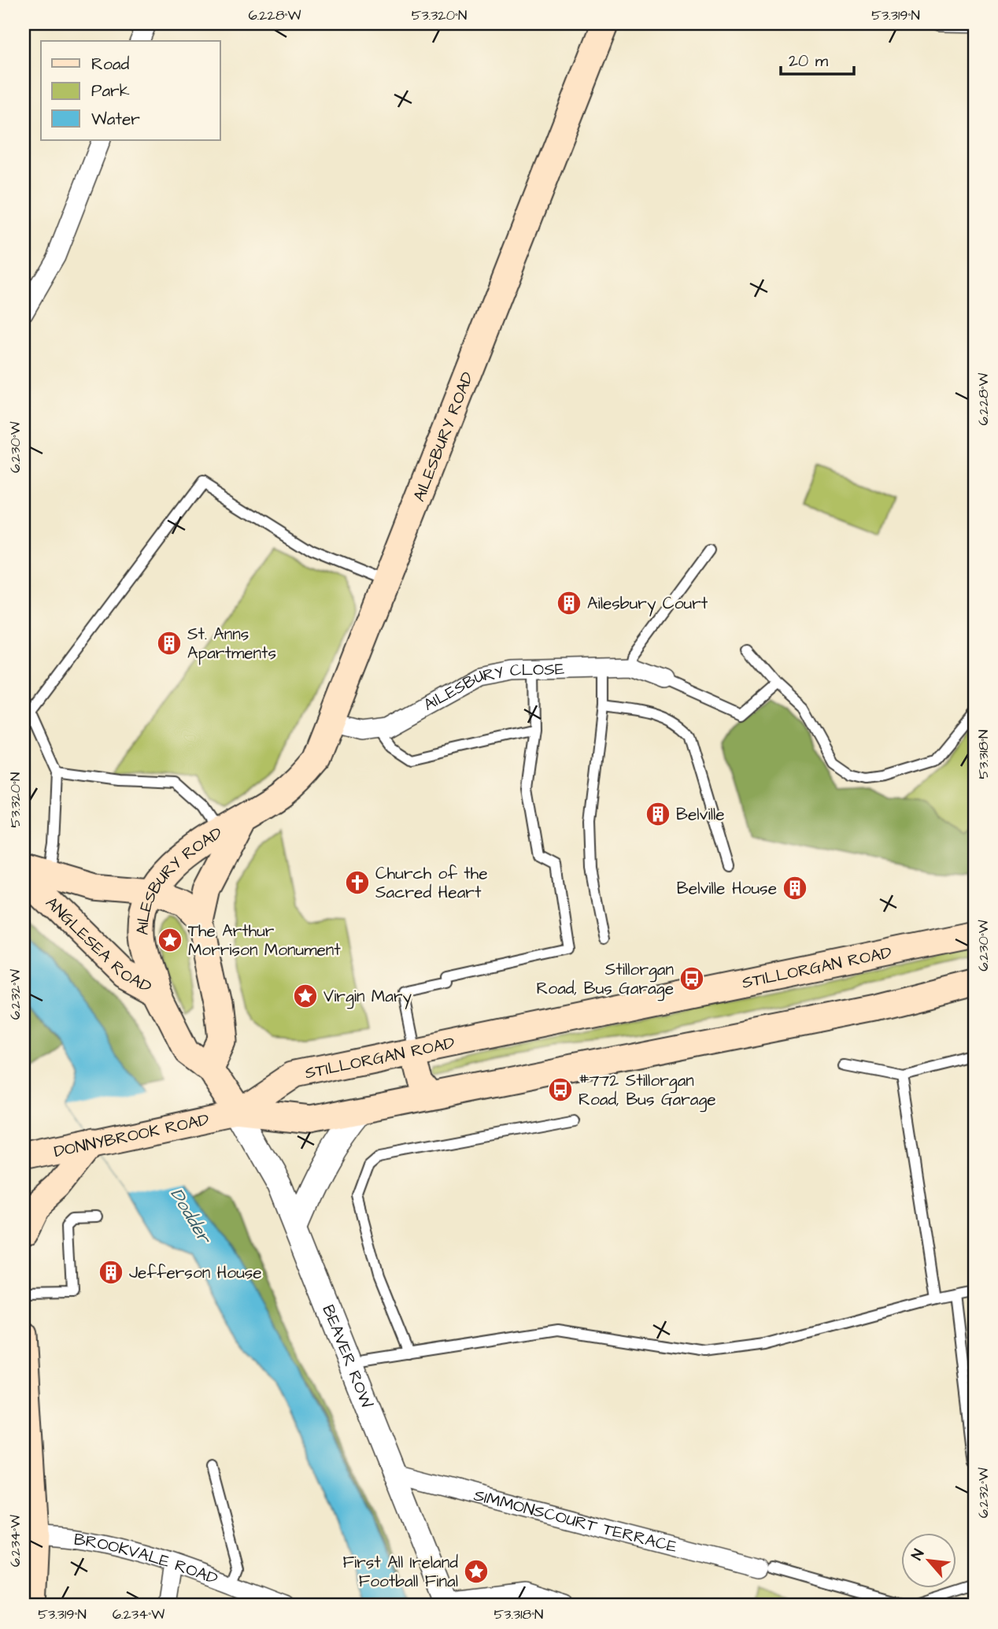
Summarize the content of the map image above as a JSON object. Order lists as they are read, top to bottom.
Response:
{
  "streets": {
    "main road": [
      "AILESBURY ROAD",
      "ANGLESEA ROAD",
      "STILLORGAN ROAD",
      "DONNYBROOK ROAD"
    ],
    "street": [
      "AILESBURY CLOSE",
      "BEAVER ROW",
      "SIMMONSCOURT TERRACE",
      "BROOKVALE ROAD"
    ]
  },
  "crossings": [
    ["AILESBURY ROAD", "AILESBURY CLOSE"],
    ["AILESBURY ROAD", "ANGLESEA ROAD"],
    ["ANGLESEA ROAD", "STILLORGAN ROAD"],
    ["ANGLESEA ROAD", "DONNYBROOK ROAD"],
    ["ANGLESEA ROAD", "BEAVER ROW"],
    ["STILLORGAN ROAD", "DONNYBROOK ROAD"],
    ["STILLORGAN ROAD", "BEAVER ROW"],
    ["DONNYBROOK ROAD", "BEAVER ROW"],
    ["BEAVER ROW", "SIMMONSCOURT TERRACE"]
  ],
  "water": ["Dodder"],
  "places": {
    "building": [
      "Ailesbury Court",
      "St. Anns Apartments",
      "Belville",
      "Belville House",
      "Jefferson House"
    ],
    "church": ["Church of the Sacred Heart"],
    "place": ["The Arthur Morrison Monument", "Virgin Mary", "First All Ireland Football Final"],
    "bus stop": ["Stillorgan Road, Bus Garage", "#772 Stillorgan Road, Bus Garage"]
  },
  "legend": ["Road", "Park", "Water"],
  "scale_bar": "20 m",
  "north": "top left",
  "coordinates": [
    "6.228°W",
    "53.320°N",
    "53.319°N",
    "6.230°W",
    "53.318°N",
    "6.232°W",
    "6.234°W"
  ]
}
